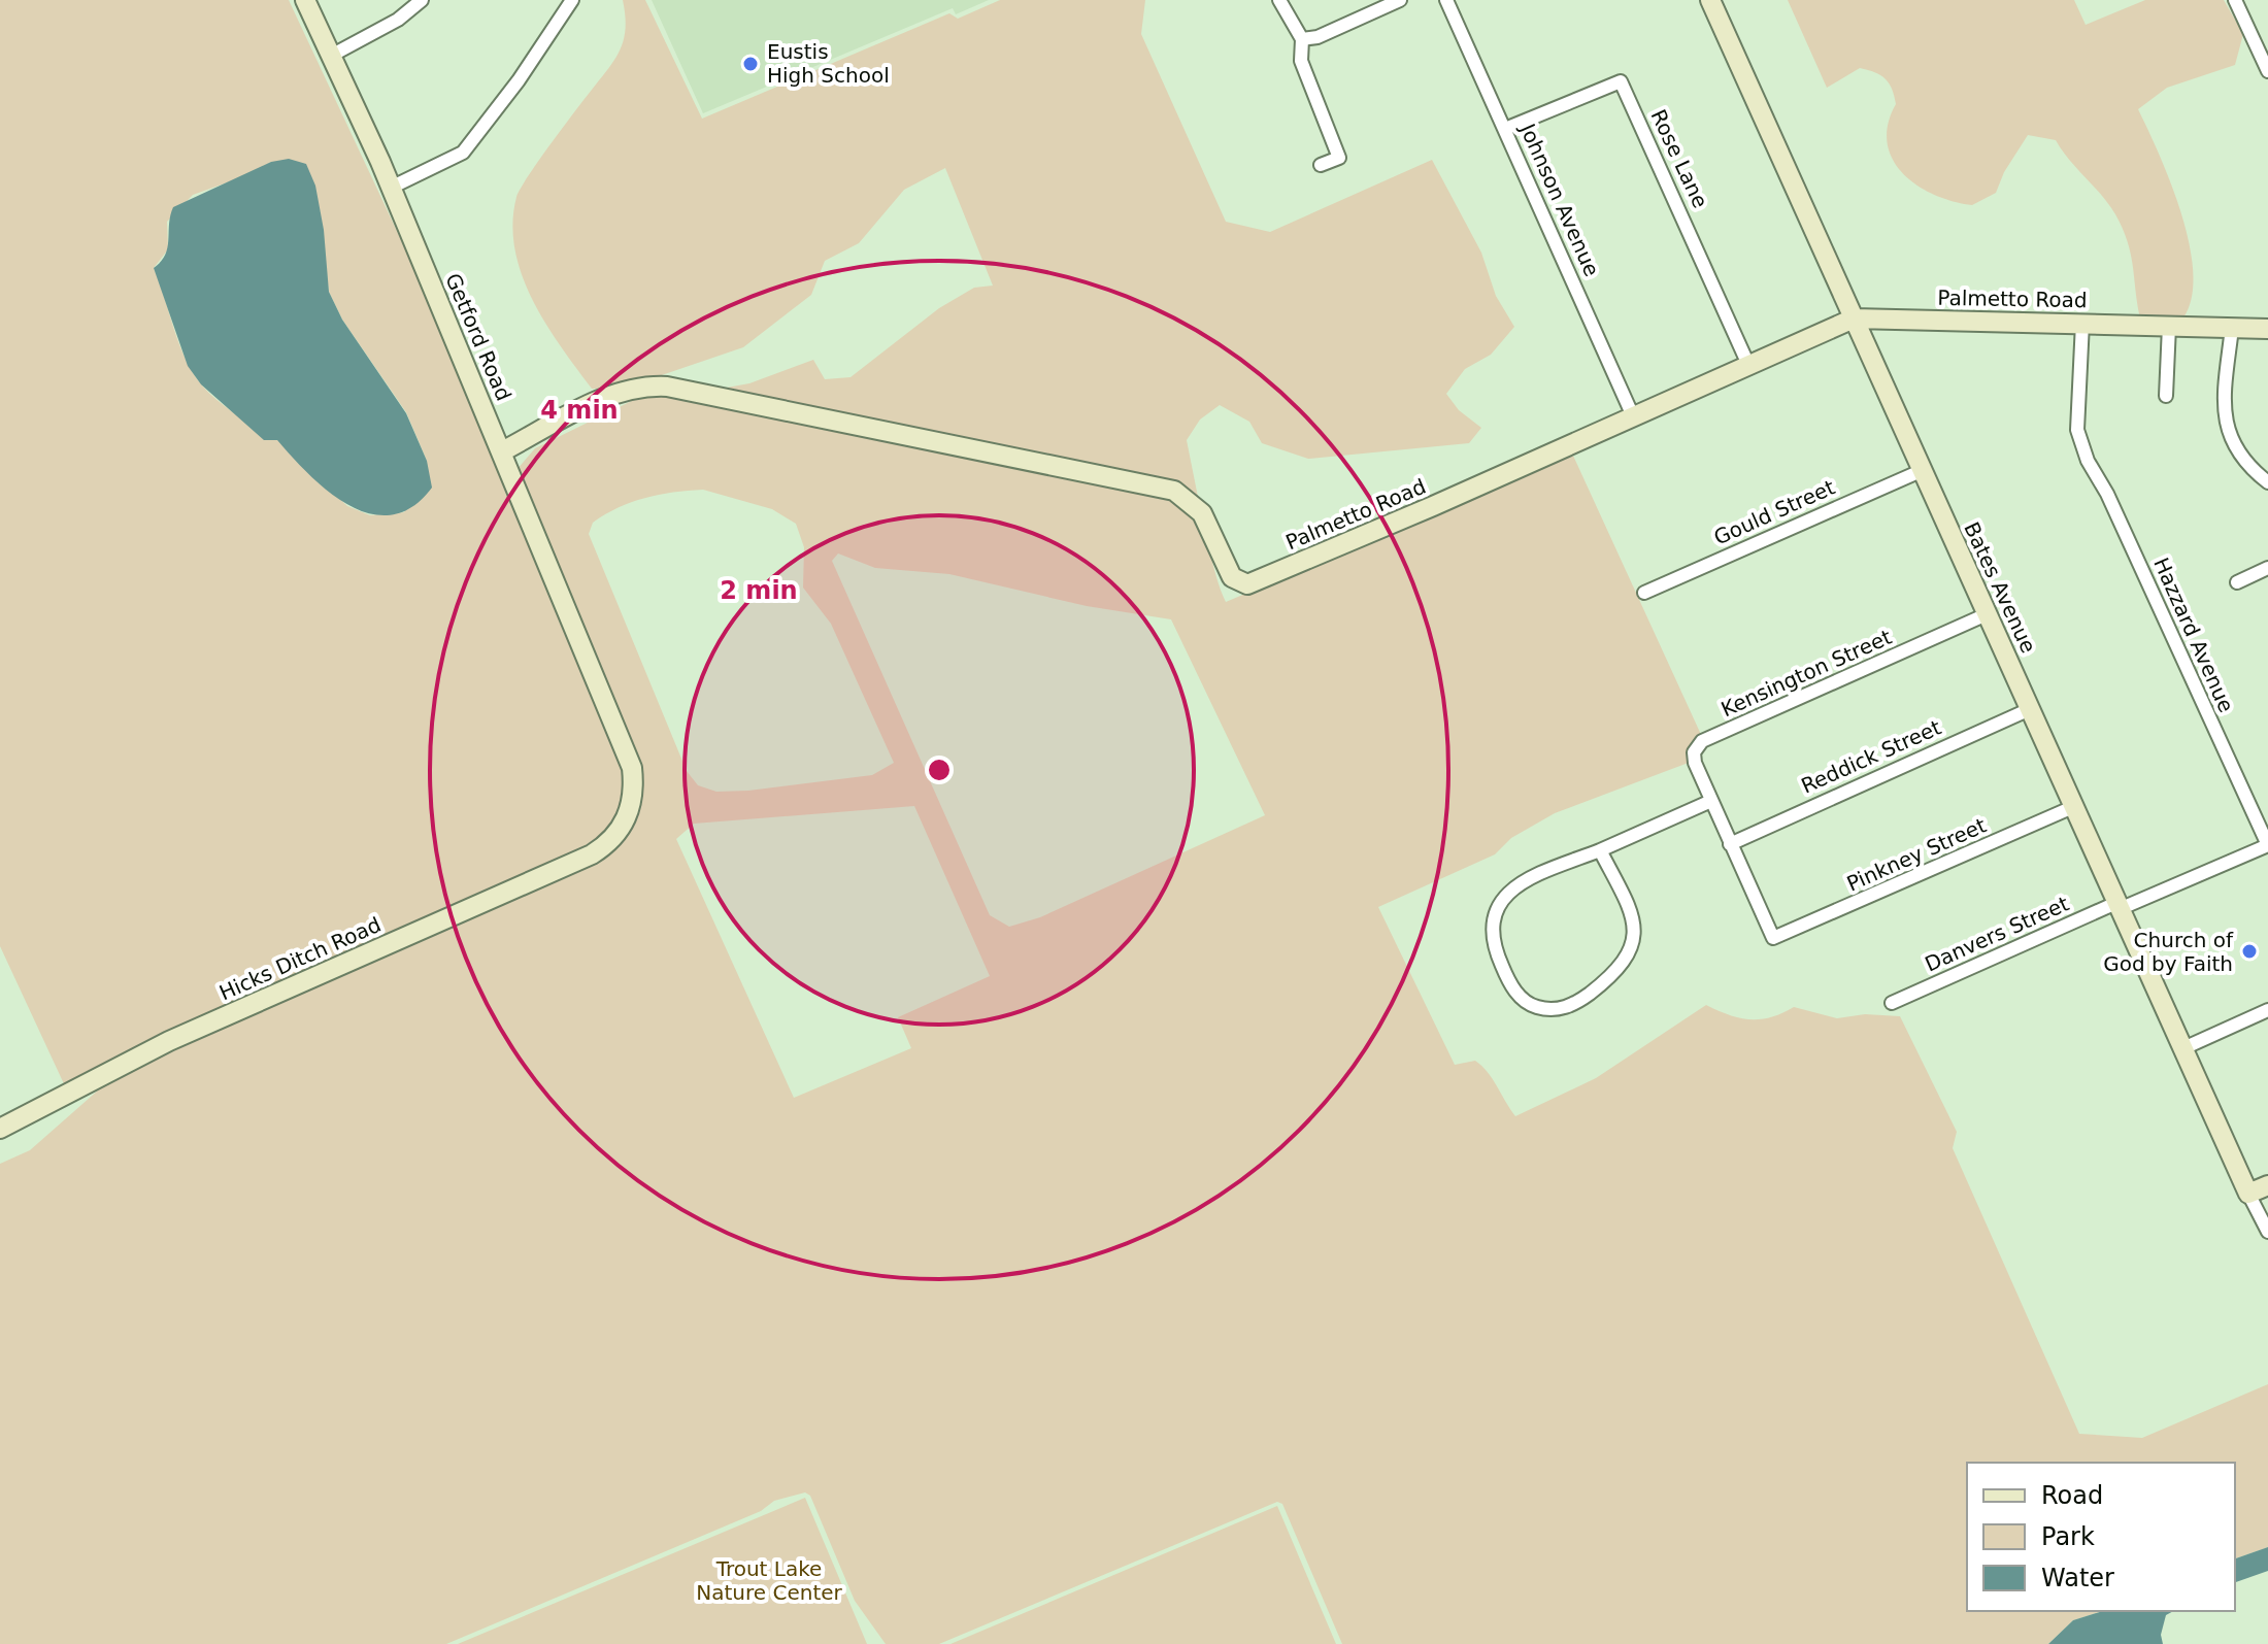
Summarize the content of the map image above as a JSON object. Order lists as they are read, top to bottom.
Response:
{
  "streets": {
    "street": [
      "Rose Lane",
      "Johnson Avenue",
      "Palmetto Road",
      "Getford Road",
      "Gould Street",
      "Bates Avenue",
      "Hazzard Avenue",
      "Kensington Street",
      "Reddick Street",
      "Pinkney Street",
      "Danvers Street",
      "Hicks Ditch Road"
    ]
  },
  "crossings": [
    ["Rose Lane", "Johnson Avenue"],
    ["Rose Lane", "Palmetto Road"],
    ["Johnson Avenue", "Palmetto Road"],
    ["Palmetto Road", "Getford Road"],
    ["Palmetto Road", "Bates Avenue"],
    ["Palmetto Road", "Hazzard Avenue"],
    ["Getford Road", "Hicks Ditch Road"],
    ["Gould Street", "Bates Avenue"],
    ["Bates Avenue", "Kensington Street"],
    ["Bates Avenue", "Reddick Street"],
    ["Bates Avenue", "Pinkney Street"],
    ["Bates Avenue", "Danvers Street"],
    ["Hazzard Avenue", "Danvers Street"],
    ["Kensington Street", "Reddick Street"],
    ["Kensington Street", "Pinkney Street"]
  ],
  "parks": ["Trout Lake Nature Center"],
  "places": ["Eustis High School", "Church of God by Faith"],
  "legend": ["Road", "Park", "Water"],
  "rings": ["4 min", "2 min"]
}
